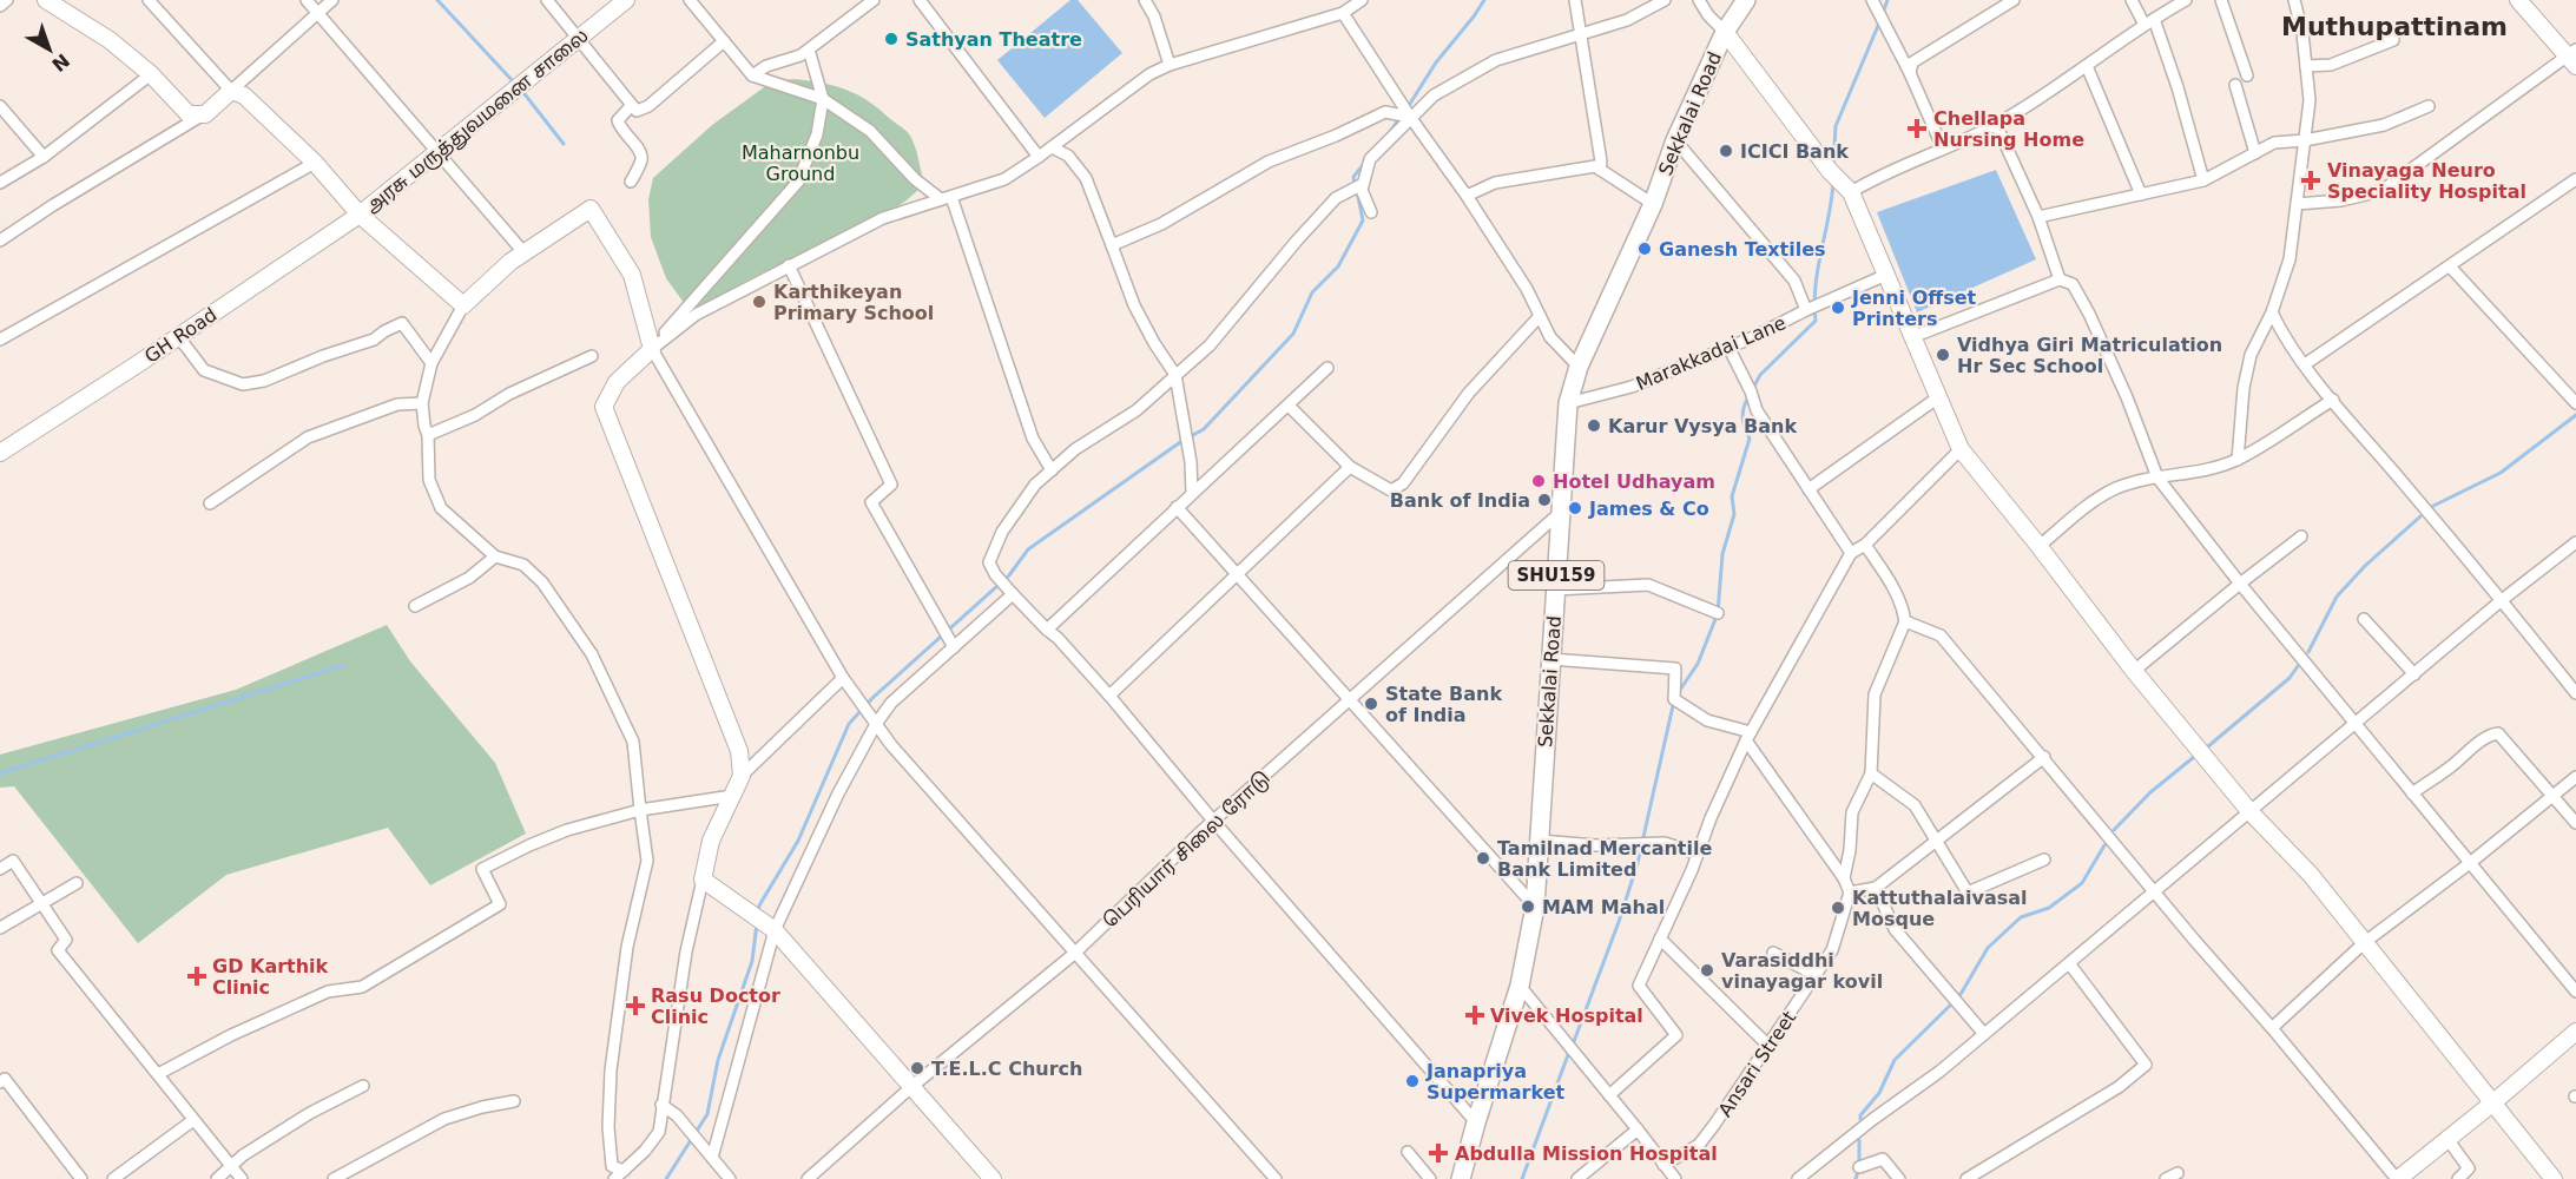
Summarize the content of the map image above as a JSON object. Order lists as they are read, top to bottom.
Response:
{
  "streets": {
    "main road": ["Sekkalai Road", "SHU159"],
    "street": [
      "அரசு மருத்துவமனை சாலை",
      "GH Road",
      "Marakkadai Lane",
      "பெரியார் சிலை ரோடு",
      "Ansari Street"
    ]
  },
  "crossings": [
    ["Sekkalai Road", "Marakkadai Lane"],
    ["Sekkalai Road", "பெரியார் சிலை ரோடு"],
    ["அரசு மருத்துவமனை சாலை", "GH Road"]
  ],
  "districts": ["Muthupattinam"],
  "parks": ["Maharnonbu Ground"],
  "places": {
    "other": [
      "Sathyan Theatre",
      "ICICI Bank",
      "Ganesh Textiles",
      "Karthikeyan Primary School",
      "Jenni Offset Printers",
      "Vidhya Giri Matriculation Hr Sec School",
      "Karur Vysya Bank",
      "Hotel Udhayam",
      "Bank of India",
      "James & Co",
      "State Bank of India",
      "Tamilnad Mercantile Bank Limited",
      "MAM Mahal",
      "Kattuthalaivasal Mosque",
      "Varasiddhi vinayagar kovil",
      "T.E.L.C Church",
      "Janapriya Supermarket"
    ],
    "health": [
      "Chellapa Nursing Home",
      "Vinayaga Neuro Speciality Hospital",
      "GD Karthik Clinic",
      "Rasu Doctor Clinic",
      "Vivek Hospital",
      "Abdulla Mission Hospital"
    ]
  },
  "north": "bottom right"
}
